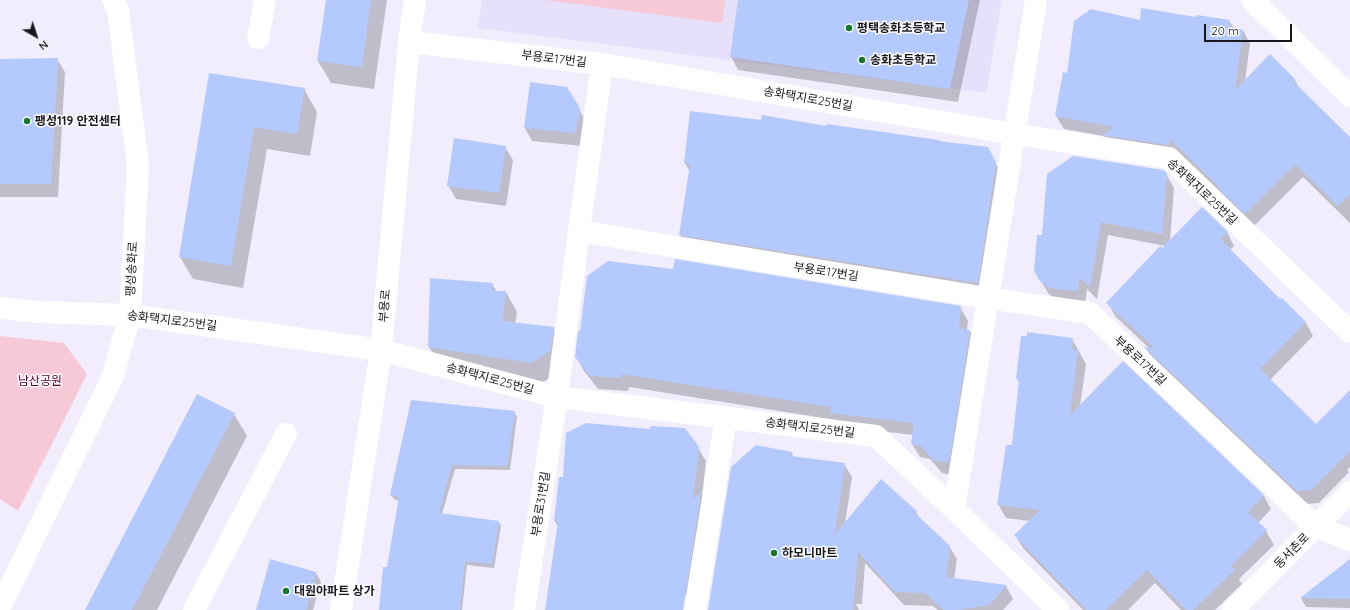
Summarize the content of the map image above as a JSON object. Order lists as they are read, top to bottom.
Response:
{
  "streets": {
    "street": [
      "부용로17번길",
      "송화택지로25번길",
      "팽성송화로",
      "부용로",
      "부용로31번길",
      "동서촌로"
    ]
  },
  "crossings": [
    ["부용로17번길", "송화택지로25번길"],
    ["부용로17번길", "부용로"],
    ["부용로17번길", "부용로31번길"],
    ["부용로17번길", "동서촌로"],
    ["송화택지로25번길", "팽성송화로"],
    ["송화택지로25번길", "부용로"],
    ["송화택지로25번길", "부용로31번길"]
  ],
  "parks": ["남산공원"],
  "places": [
    "평택송화초등학교",
    "송화초등학교",
    "팽성119 안전센터",
    "하모니마트",
    "대원아파트 상가"
  ],
  "scale_bar": "20 m",
  "north": "bottom right"
}
